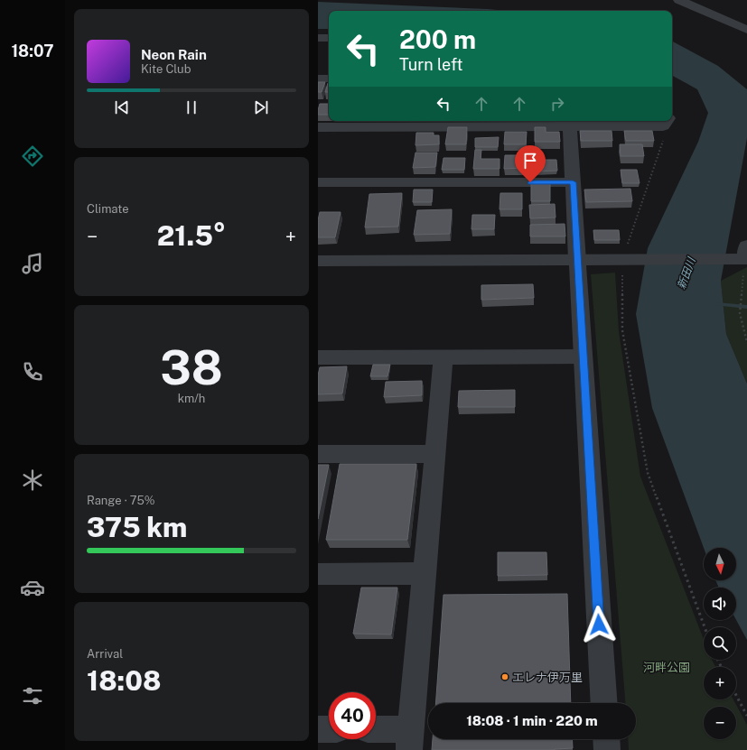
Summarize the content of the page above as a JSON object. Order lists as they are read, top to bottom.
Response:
{
  "water": ["新田川"],
  "parks": ["河畔公園"],
  "places": ["エレナ伊万里"],
  "north": "bottom",
  "page": {
    "tabs": "18:07",
    "turn": ["200 m", "Turn left"],
    "song": ["Neon Rain", "Kite Club"],
    "tile": [
      "Climate",
      ["38", "km/h"],
      ["Range · 75%", "375 km"],
      ["Arrival", "18:08"]
    ],
    "heat": ["−", "21.5°", "+"],
    "map_buttons": ["+", "−"],
    "limit": "40",
    "trip": "18:08 · 1 min · 220 m"
  }
}
